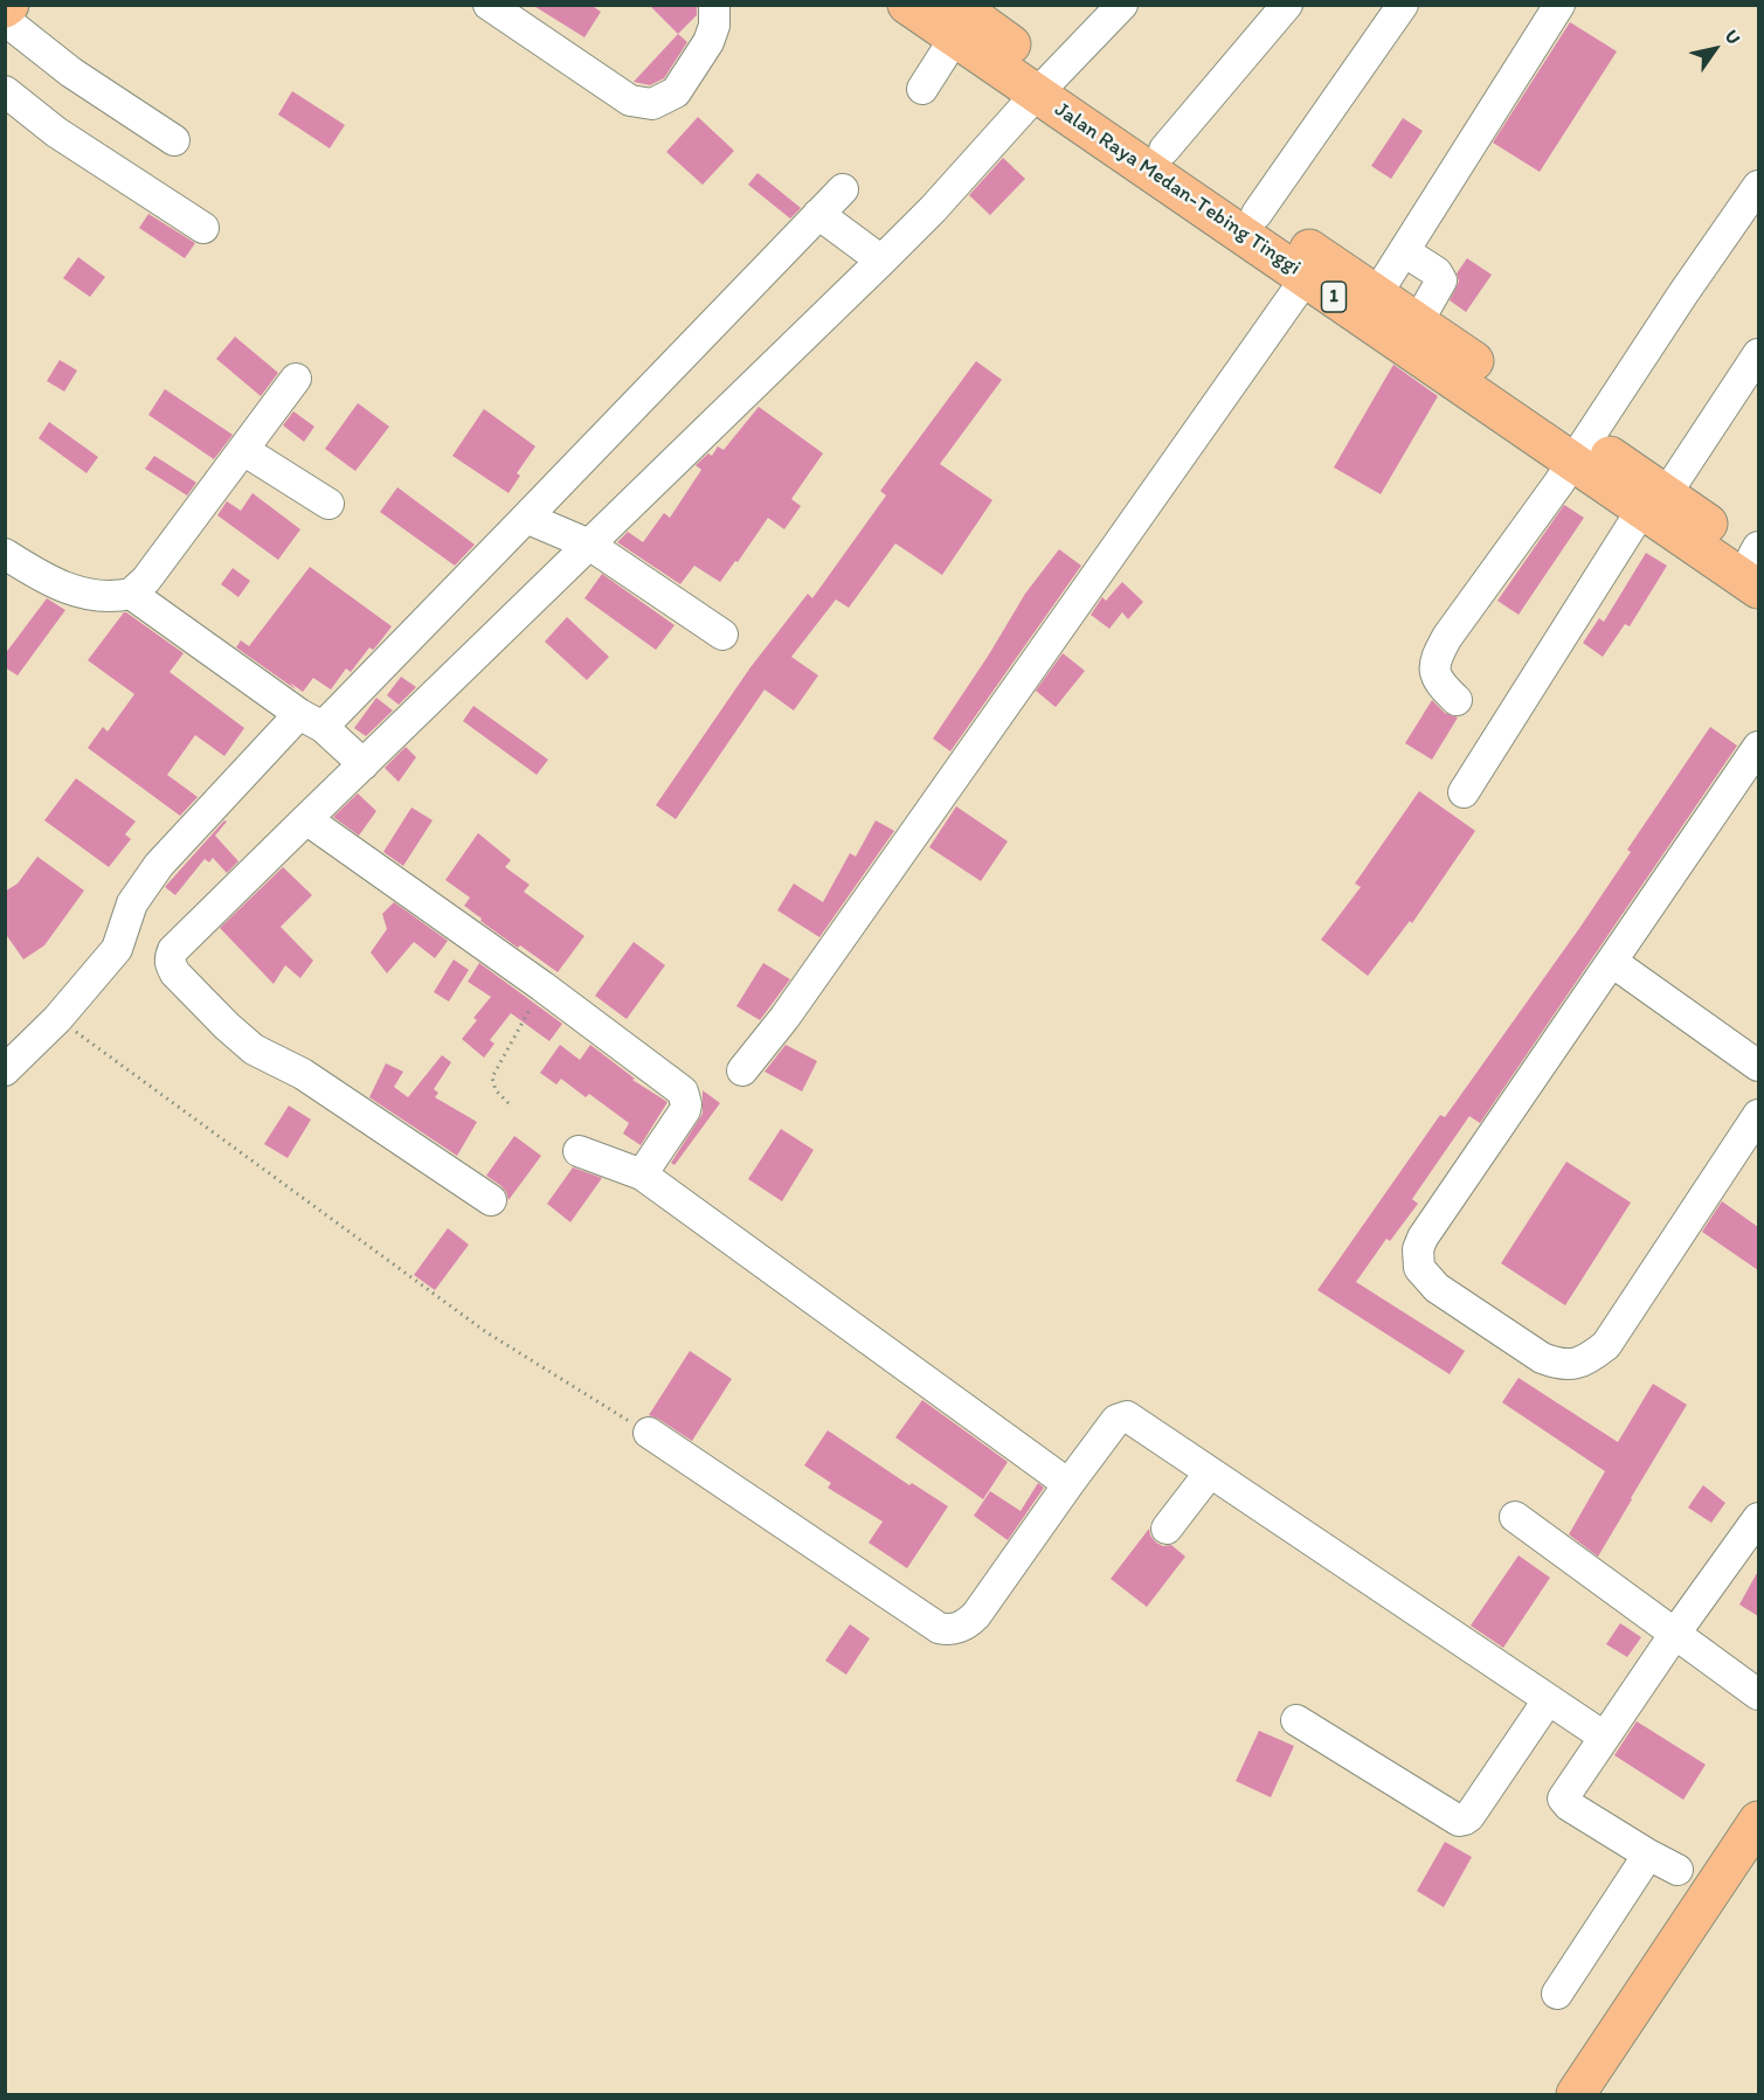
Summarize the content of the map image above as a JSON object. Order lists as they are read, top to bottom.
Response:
{
  "streets": {
    "highway": ["Jalan Raya Medan-Tebing Tinggi", "1"]
  },
  "north": "top right"
}
